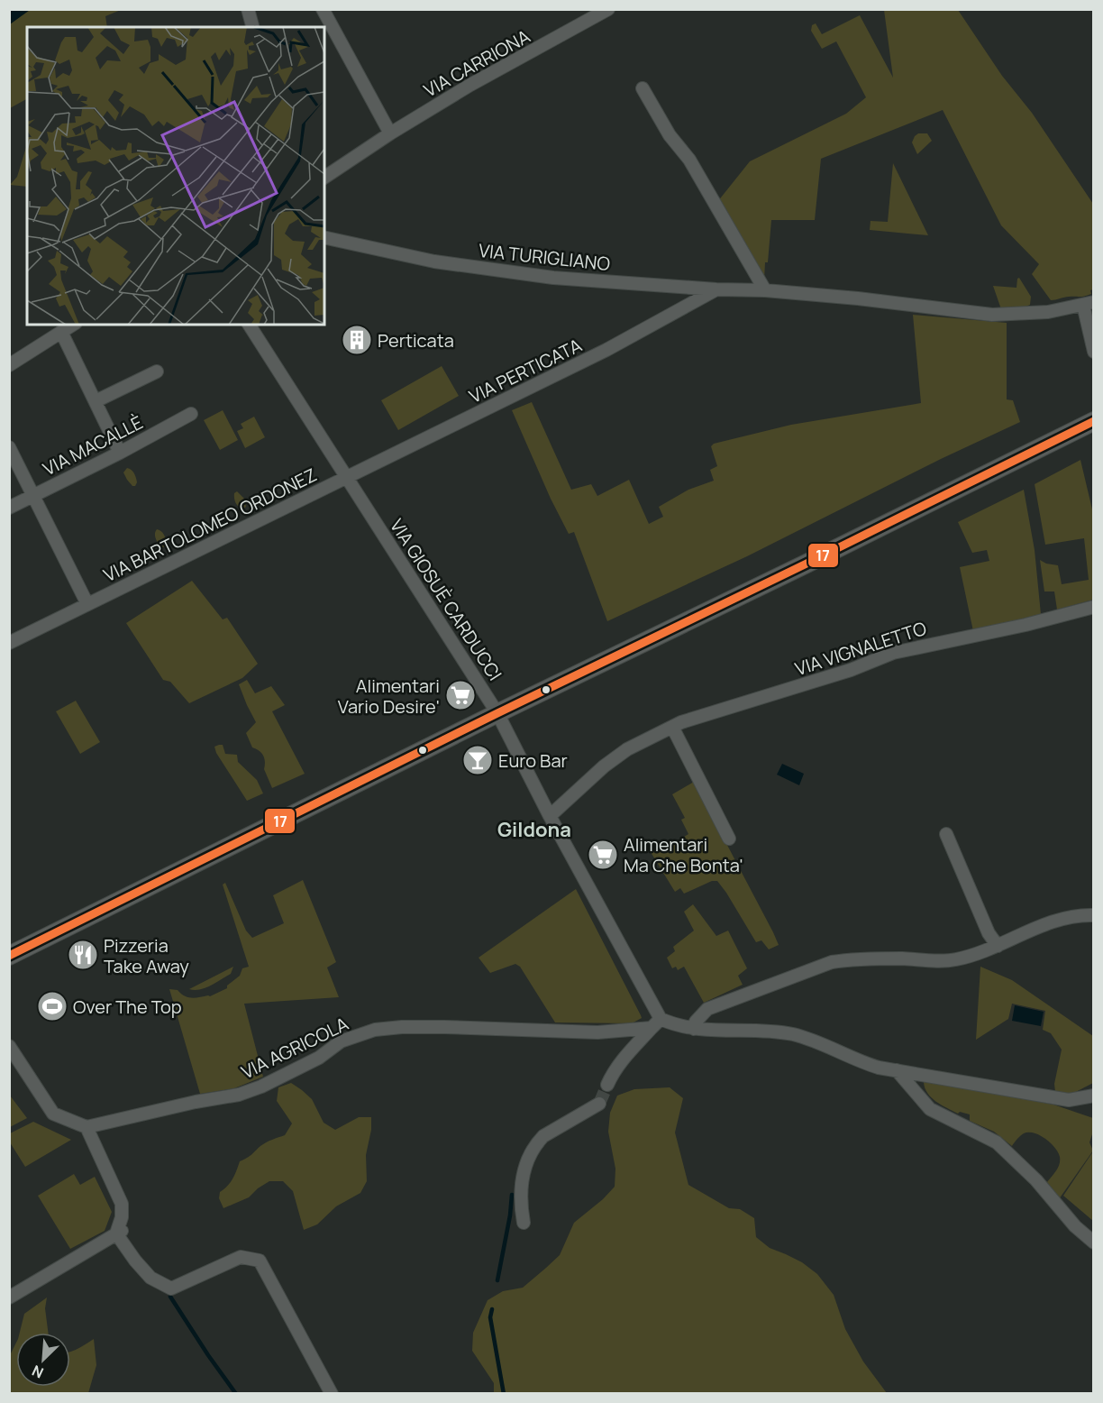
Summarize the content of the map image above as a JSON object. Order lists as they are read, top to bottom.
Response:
{
  "streets": {
    "street": [
      "VIA CARRIONA",
      "VIA TURIGLIANO",
      "VIA PERTICATA",
      "VIA MACALLÈ",
      "VIA BARTOLOMEO ORDONEZ",
      "VIA GIOSUÈ CARDUCCI",
      "VIA VIGNALETTO",
      "VIA AGRICOLA"
    ]
  },
  "crossings": [
    ["VIA TURIGLIANO", "VIA PERTICATA"],
    ["VIA PERTICATA", "VIA BARTOLOMEO ORDONEZ"],
    ["VIA PERTICATA", "VIA GIOSUÈ CARDUCCI"],
    ["VIA BARTOLOMEO ORDONEZ", "VIA GIOSUÈ CARDUCCI"],
    ["VIA GIOSUÈ CARDUCCI", "VIA VIGNALETTO"]
  ],
  "districts": ["Gildona"],
  "places": {
    "building": ["Perticata"],
    "supermarket": ["Alimentari Vario Desire'", "Alimentari Ma Che Bonta'"],
    "bar": ["Euro Bar"],
    "restaurant": ["Pizzeria Take Away"],
    "sports": ["Over The Top"]
  },
  "lines": ["transit line 17"],
  "north": "bottom left"
}
